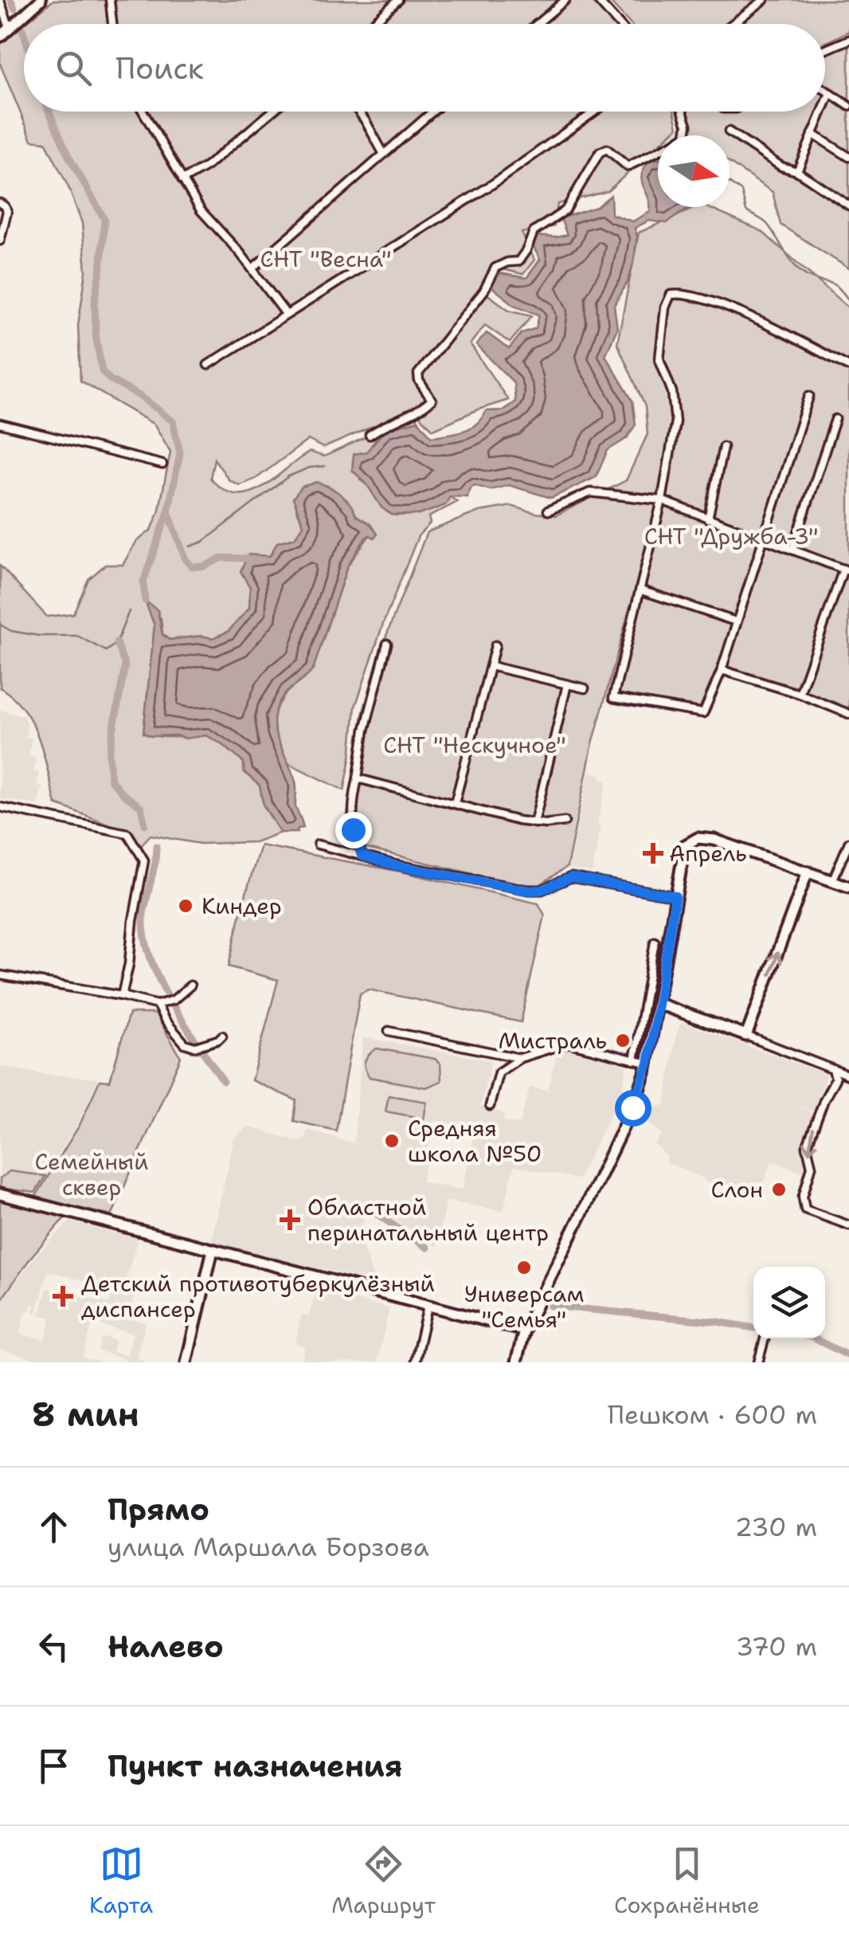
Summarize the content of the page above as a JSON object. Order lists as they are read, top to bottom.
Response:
{
  "parks": [
    "СНТ \"Весна\"",
    "СНТ \"Дружба-3\"",
    "СНТ \"Нескучное\"",
    "Семейный сквер"
  ],
  "places": {
    "health": ["Апрель", "Областной перинатальный центр", "Детский противотуберкулёзный диспансер"],
    "other": [
      "Киндер",
      "Мистраль",
      "Средняя школа №50",
      "Слон",
      "Универсам \"Семья\""
    ]
  },
  "north": "right",
  "page": {
    "search": "Поиск",
    "heading": ["8 мин", "Пешком · 600 m"],
    "list": [
      ["Прямо", "улица Маршала Борзова", "230 m"],
      ["Налево", "370 m"],
      "Пункт назначения"
    ],
    "nav": ["Карта", "Маршрут", "Сохранённые"]
  }
}
